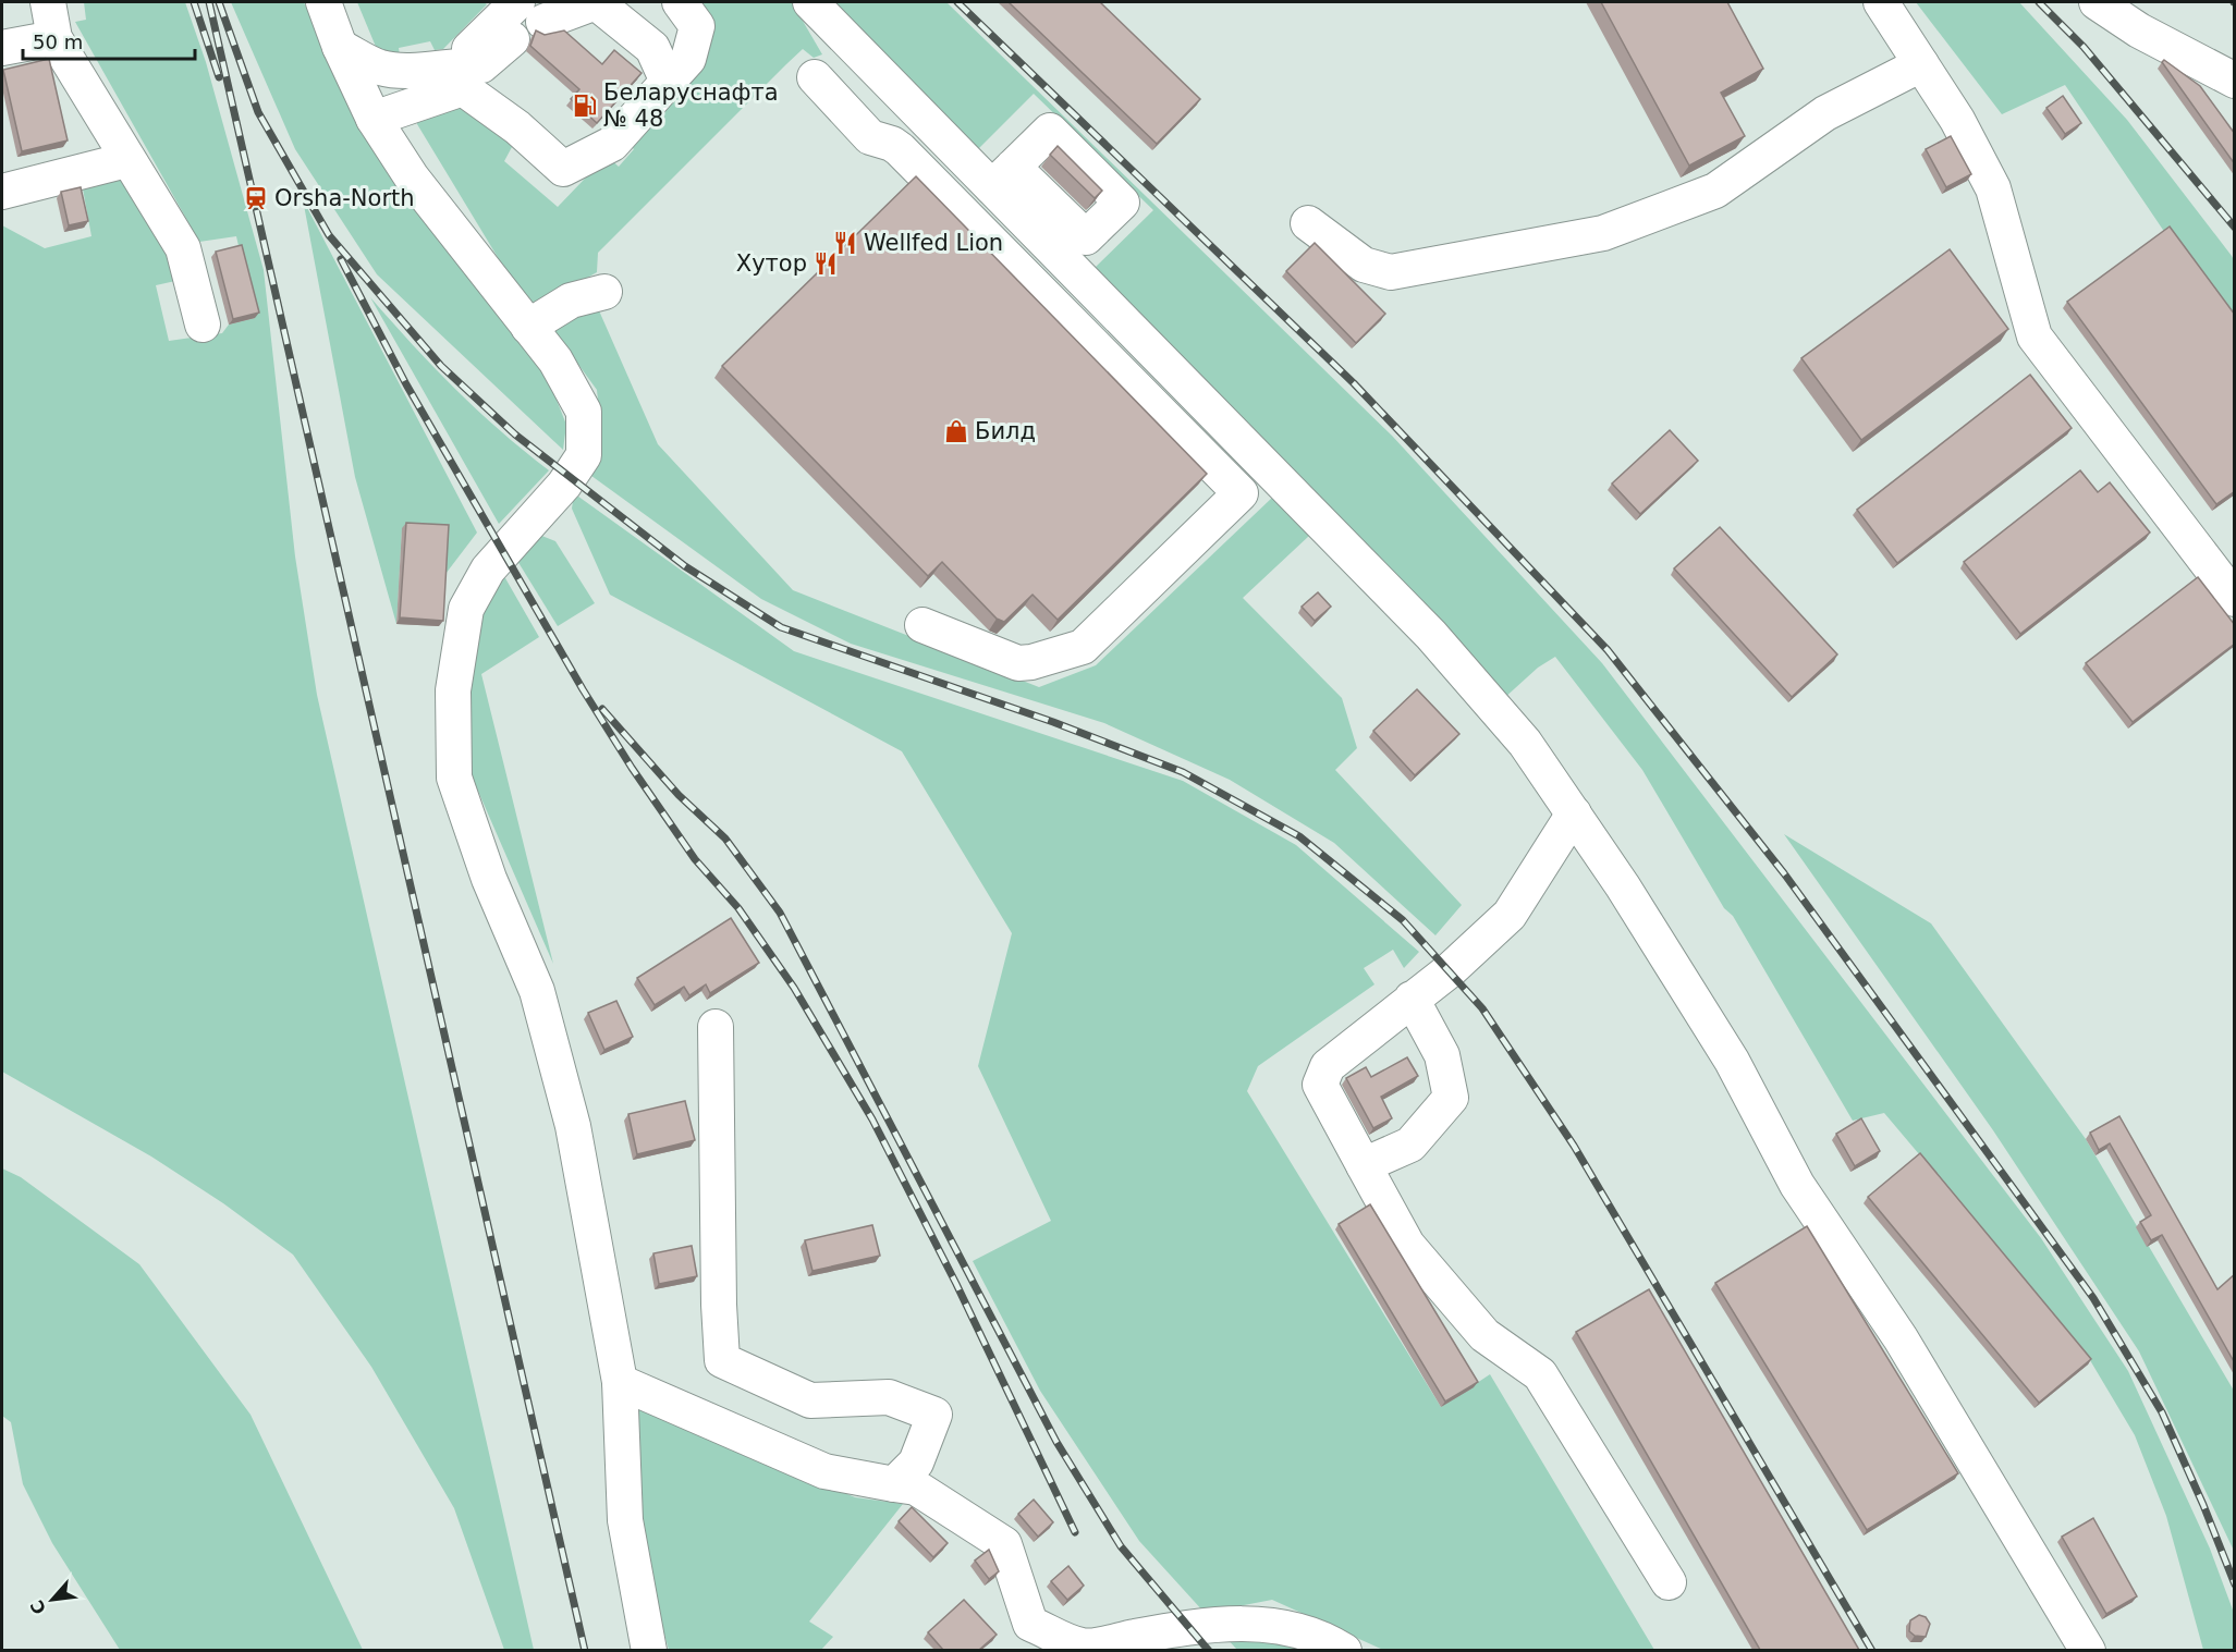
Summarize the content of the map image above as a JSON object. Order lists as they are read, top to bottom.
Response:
{
  "places": {
    "fuel station": ["Беларуснафта № 48"],
    "station": ["Orsha-North"],
    "restaurant": ["Wellfed Lion", "Хутор"],
    "shop": ["Билд"]
  },
  "scale_bar": "50 m",
  "north": "bottom left"
}
